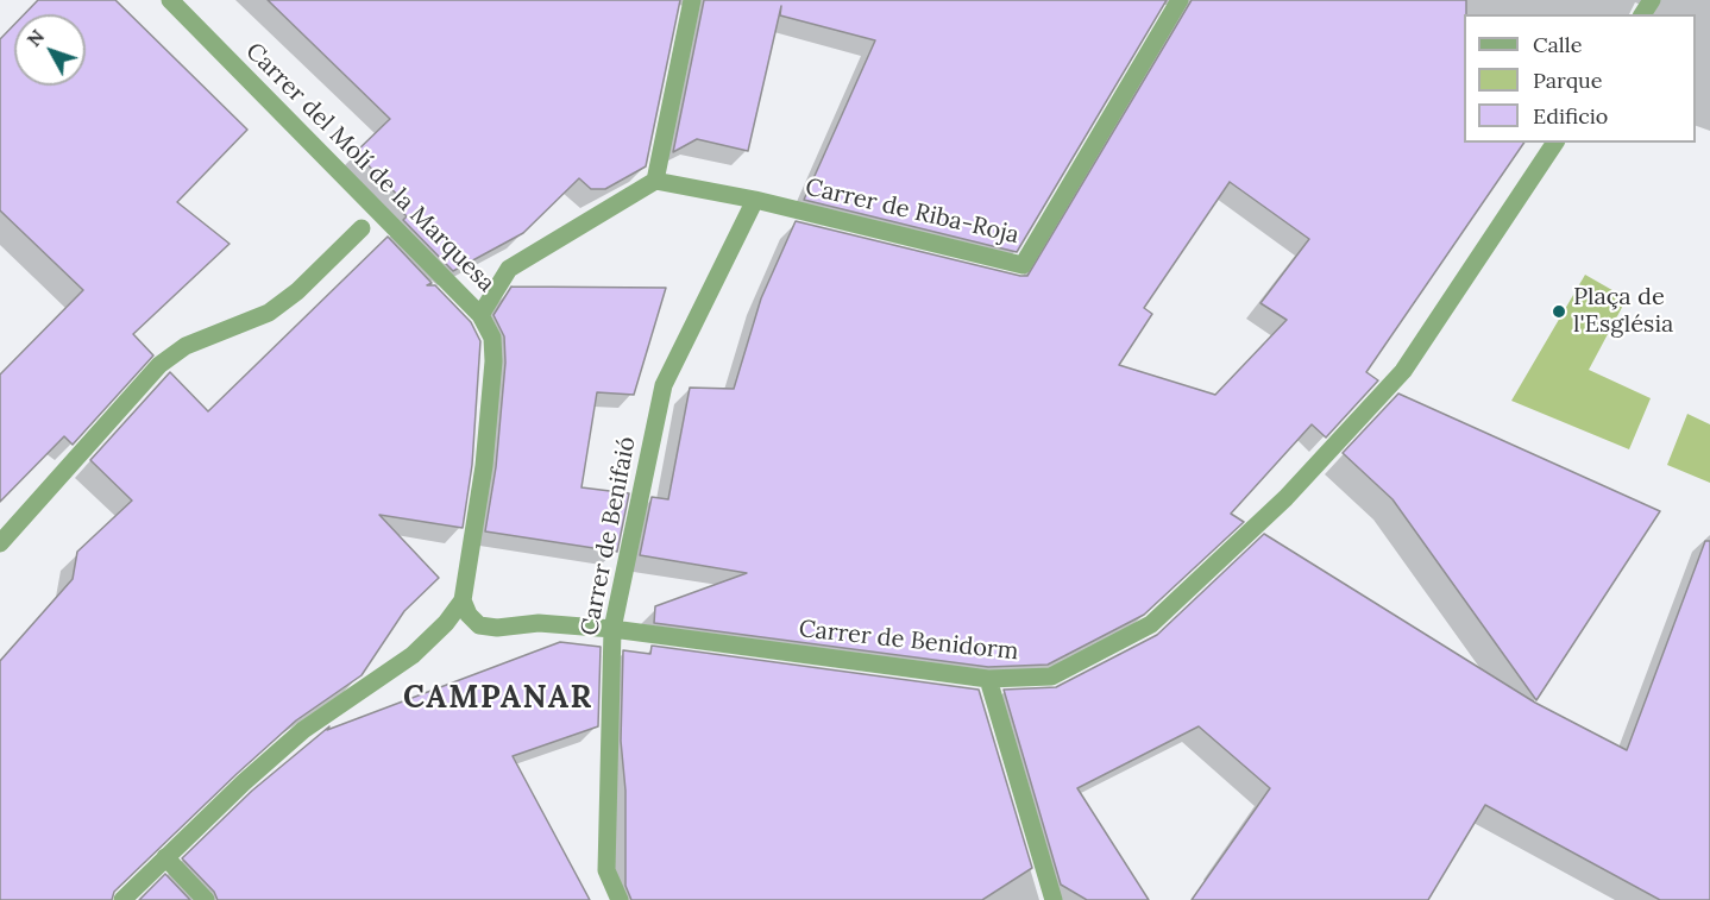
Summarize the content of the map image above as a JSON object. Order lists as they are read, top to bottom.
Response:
{
  "streets": {
    "street": [
      "Carrer del Molí de la Marquesa",
      "Carrer de Riba-Roja",
      "Carrer de Benifaió",
      "Carrer de Benidorm"
    ]
  },
  "crossings": [
    ["Carrer del Molí de la Marquesa", "Carrer de Benidorm"],
    ["Carrer de Riba-Roja", "Carrer de Benifaió"],
    ["Carrer de Benifaió", "Carrer de Benidorm"]
  ],
  "districts": ["CAMPANAR"],
  "places": ["Plaça de l'Església"],
  "legend": ["Calle", "Parque", "Edificio"],
  "north": "top left"
}
